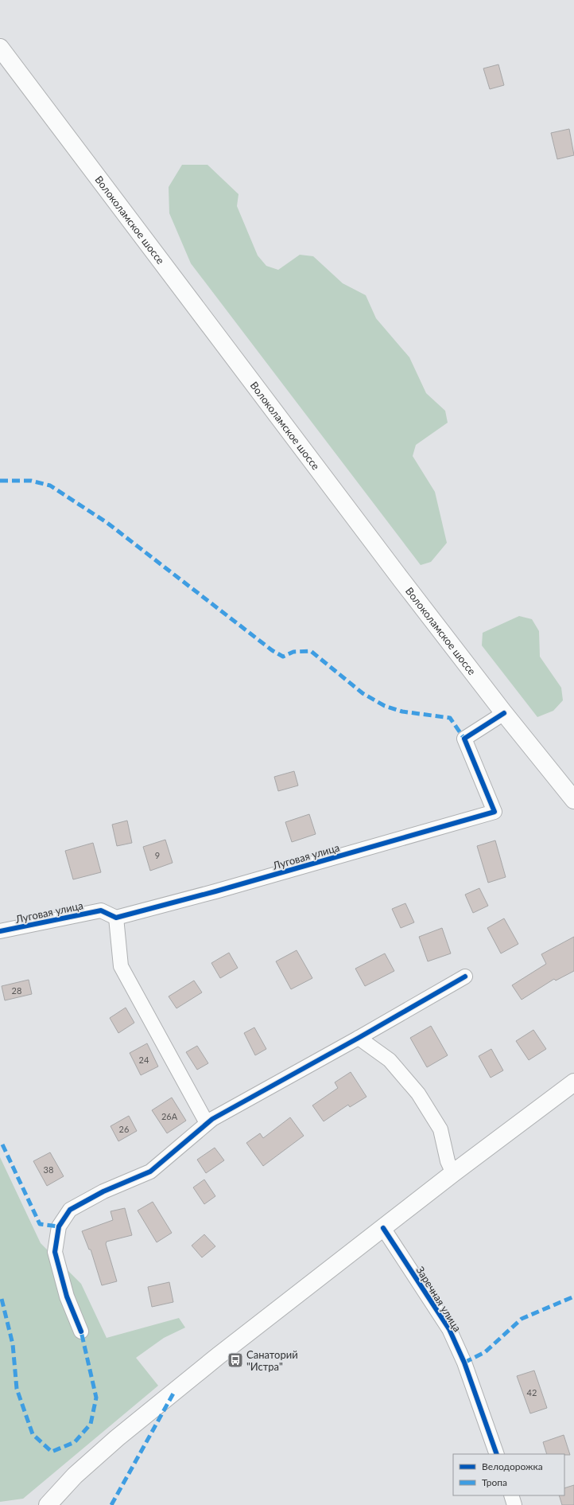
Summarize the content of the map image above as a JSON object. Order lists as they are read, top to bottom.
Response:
{
  "streets": {
    "main road": ["Волоколамское шоссе"],
    "street": ["Луговая улица", "Заречная улица"]
  },
  "crossings": [
    ["Волоколамское шоссе", "Луговая улица"]
  ],
  "places": {
    "bus stop": ["Санаторий \"Истра\""]
  },
  "house_numbers": [
    "9",
    "28",
    "24",
    "26А",
    "26",
    "38",
    "42"
  ],
  "legend": ["Велодорожка", "Тропа"]
}
